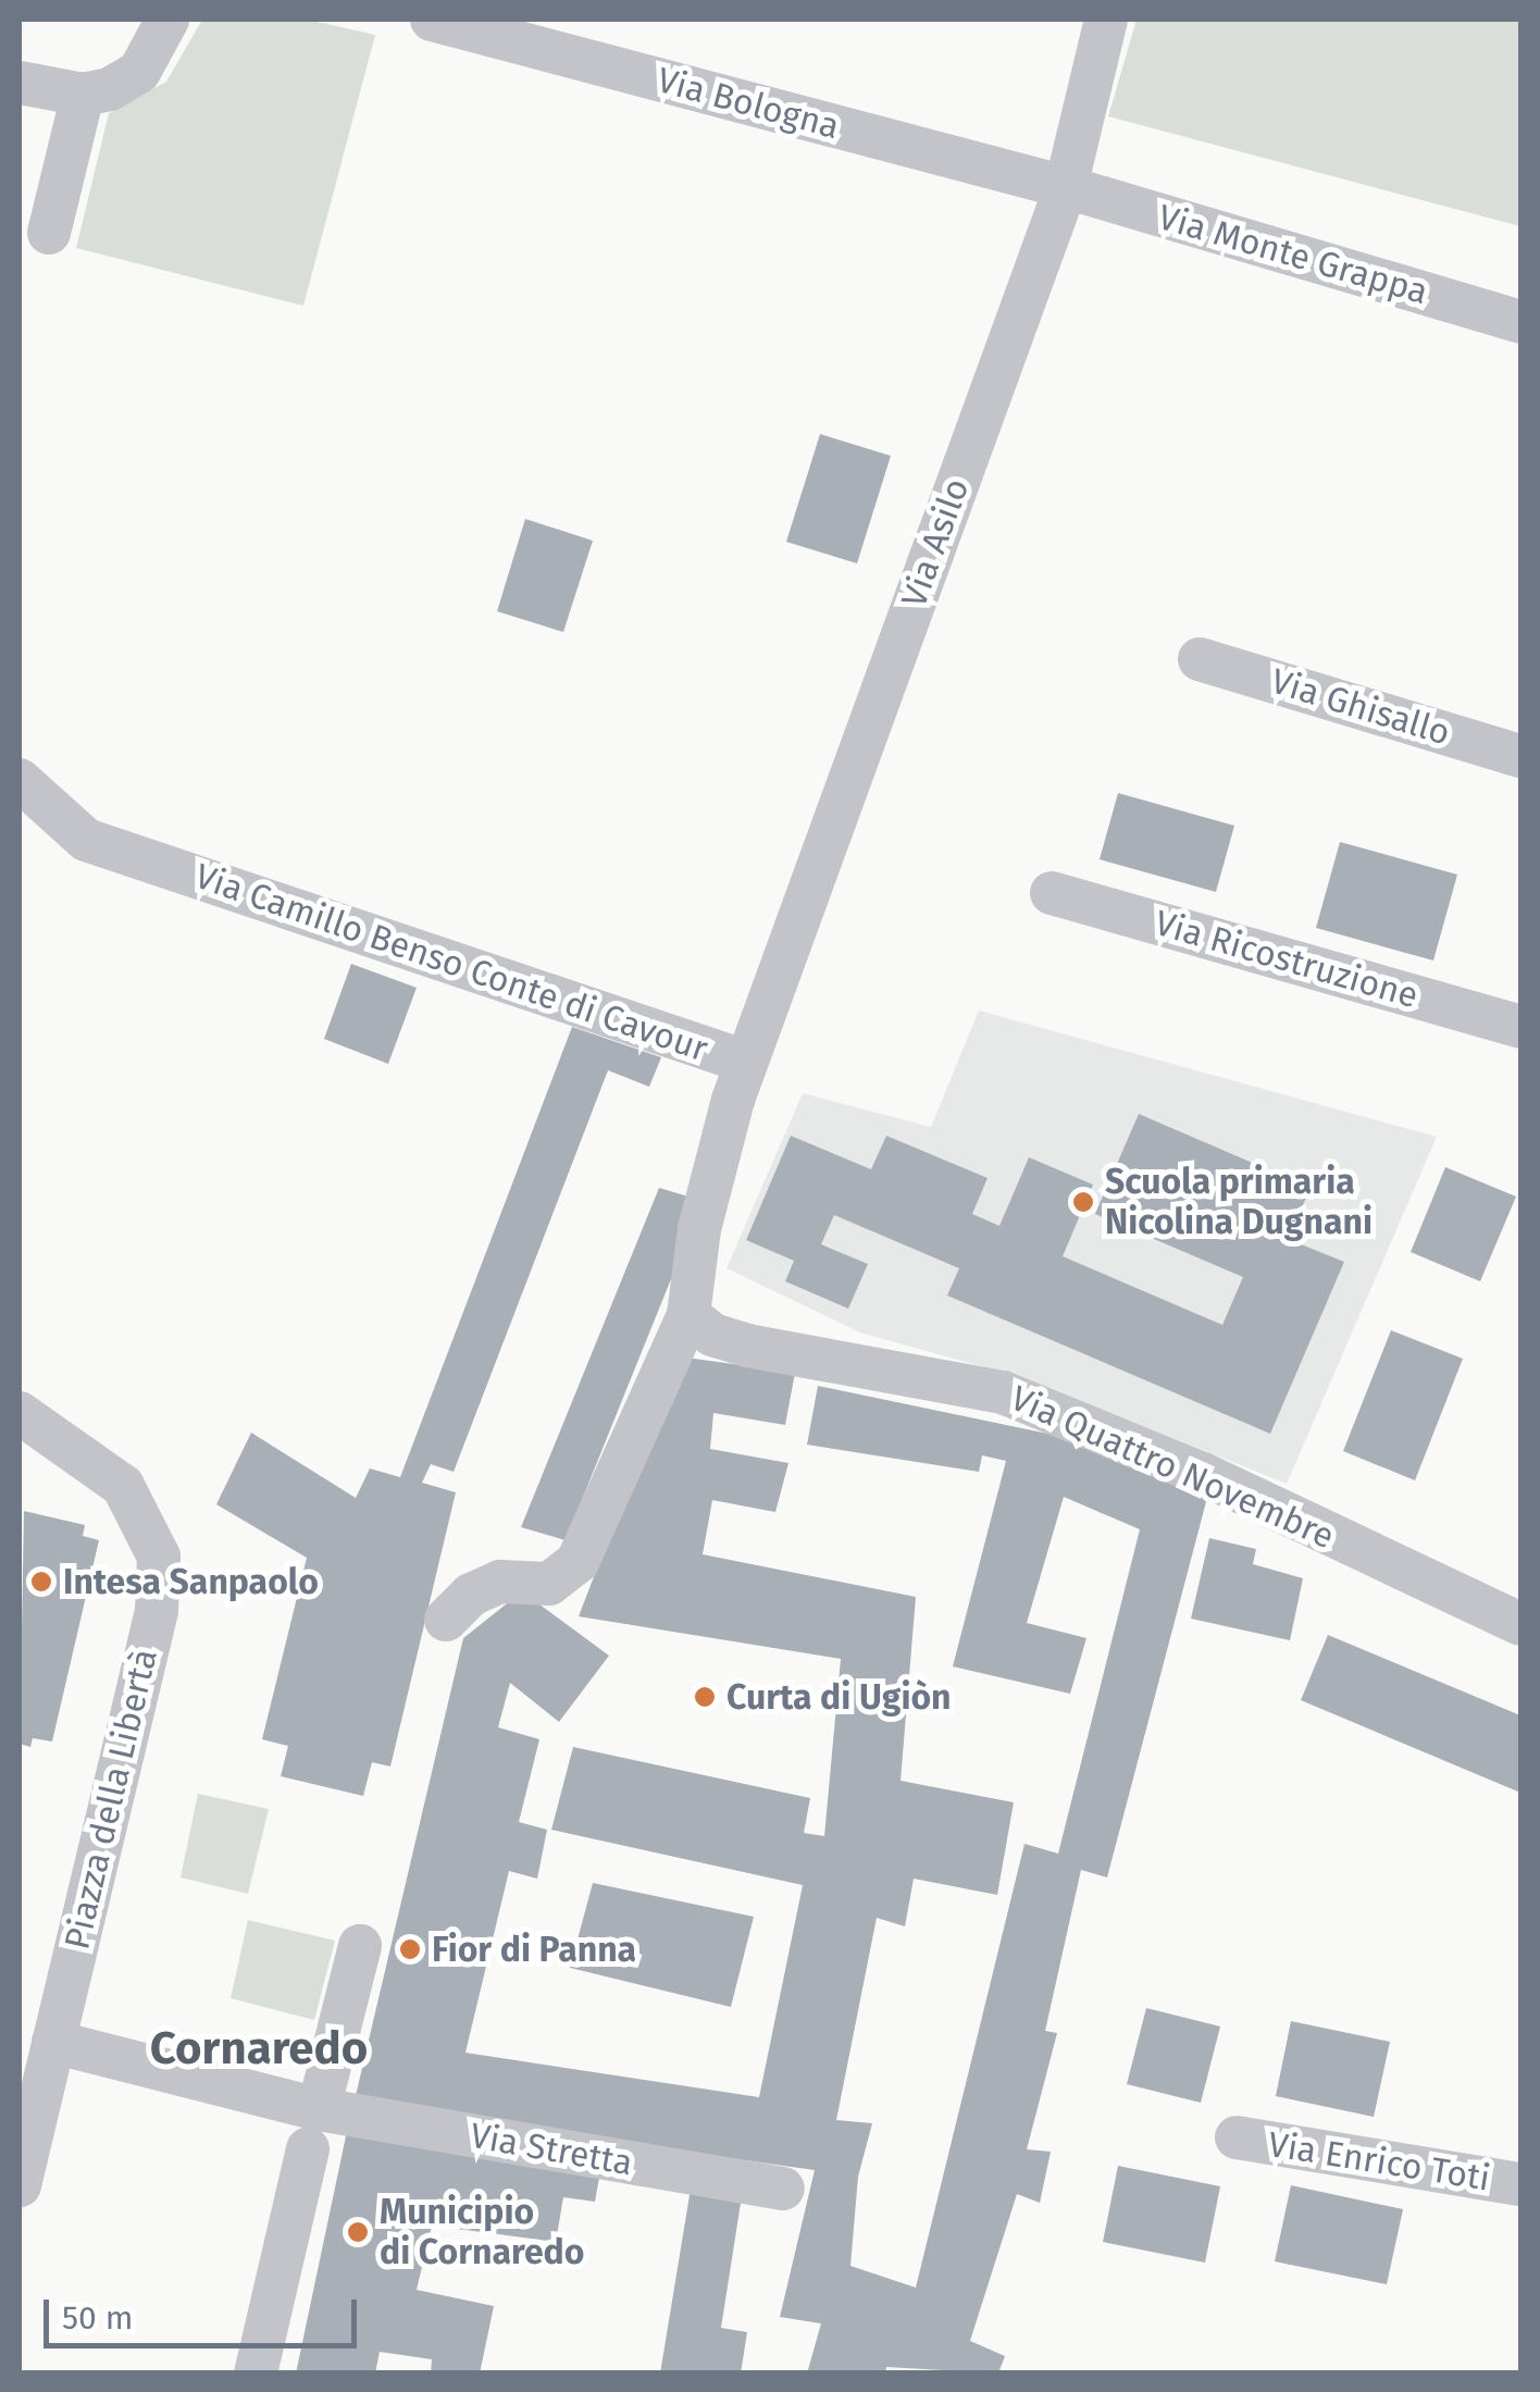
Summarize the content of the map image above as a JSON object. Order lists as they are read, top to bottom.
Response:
{
  "streets": {
    "street": [
      "Via Bologna",
      "Via Monte Grappa",
      "Via Asilo",
      "Via Ghisallo",
      "Via Ricostruzione",
      "Via Camillo Benso Conte di Cavour",
      "Via Quattro Novembre",
      "Piazza della Libertà",
      "Via Stretta",
      "Via Enrico Toti"
    ]
  },
  "crossings": [
    ["Via Bologna", "Via Monte Grappa"],
    ["Via Bologna", "Via Asilo"],
    ["Via Monte Grappa", "Via Asilo"],
    ["Via Asilo", "Via Camillo Benso Conte di Cavour"],
    ["Via Camillo Benso Conte di Cavour", "Via Quattro Novembre"]
  ],
  "districts": ["Cornaredo"],
  "places": [
    "Scuola primaria Nicolina Dugnani",
    "Intesa Sanpaolo",
    "Curta di Ugiòn",
    "Fior di Panna",
    "Municipio di Cornaredo"
  ],
  "scale_bar": "50 m"
}
